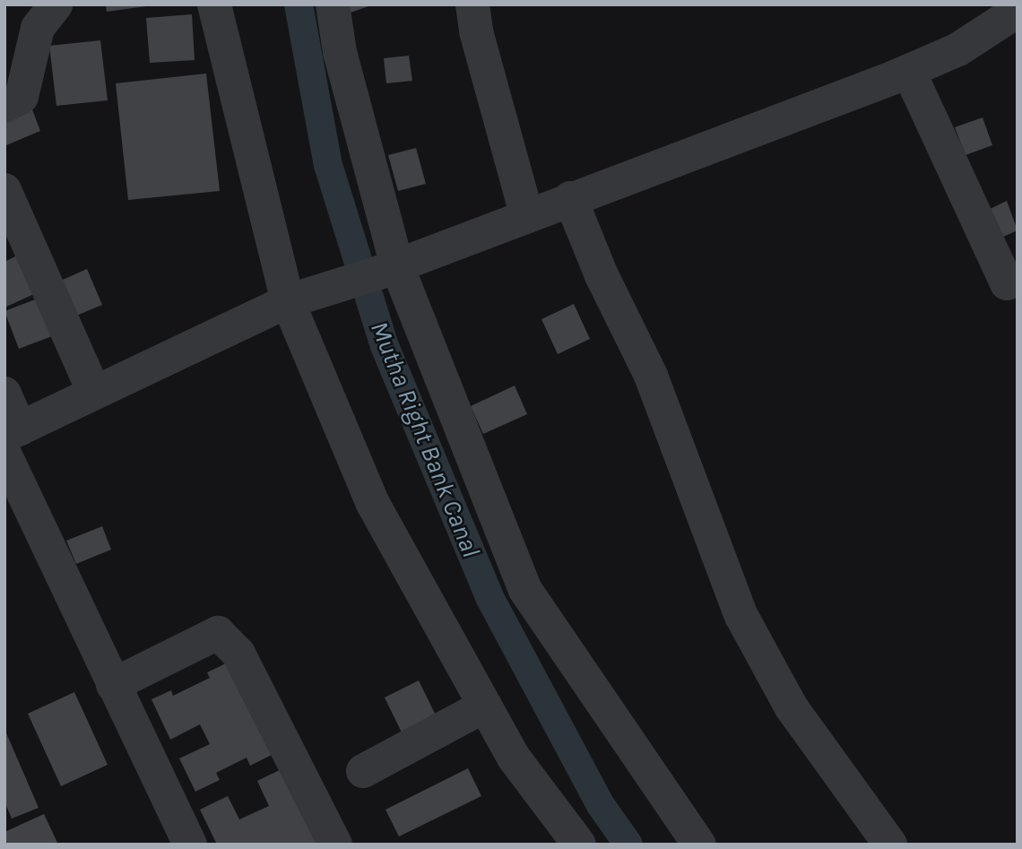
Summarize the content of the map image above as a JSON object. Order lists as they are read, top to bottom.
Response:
{
  "water": ["Mutha Right Bank Canal"]
}
